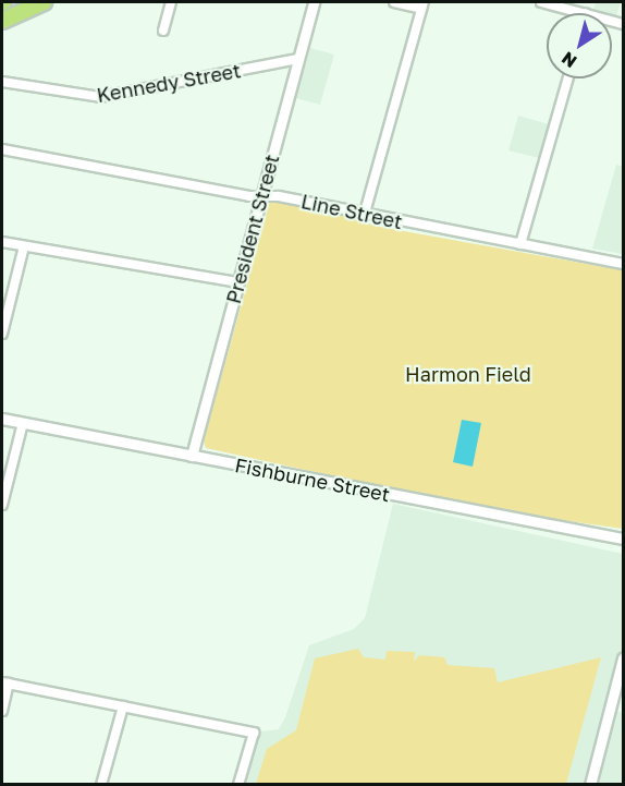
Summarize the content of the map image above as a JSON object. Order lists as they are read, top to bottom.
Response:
{
  "streets": {
    "street": [
      "Kennedy Street",
      "Line Street",
      "President Street",
      "Fishburne Street"
    ]
  },
  "crossings": [
    ["Kennedy Street", "President Street"],
    ["Line Street", "President Street"],
    ["President Street", "Fishburne Street"]
  ],
  "parks": ["Harmon Field"],
  "north": "bottom left"
}
